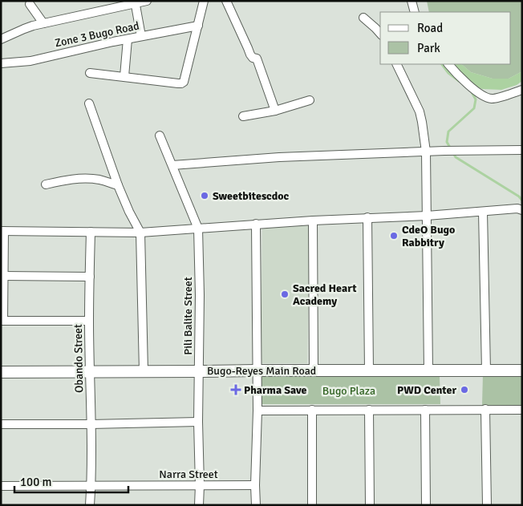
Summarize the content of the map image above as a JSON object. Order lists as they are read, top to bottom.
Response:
{
  "streets": {
    "street": [
      "Zone 3 Bugo Road",
      "Pili Balite Street",
      "Obando Street",
      "Bugo-Reyes Main Road",
      "Narra Street"
    ]
  },
  "crossings": [
    ["Pili Balite Street", "Bugo-Reyes Main Road"],
    ["Pili Balite Street", "Narra Street"],
    ["Obando Street", "Bugo-Reyes Main Road"],
    ["Obando Street", "Narra Street"]
  ],
  "parks": ["Bugo Plaza"],
  "places": {
    "other": [
      "Sweetbitescdoc",
      "CdeO Bugo Rabbitry",
      "Sacred Heart Academy",
      "PWD Center"
    ],
    "health": ["Pharma Save"]
  },
  "legend": ["Road", "Park"],
  "scale_bar": "100 m"
}
